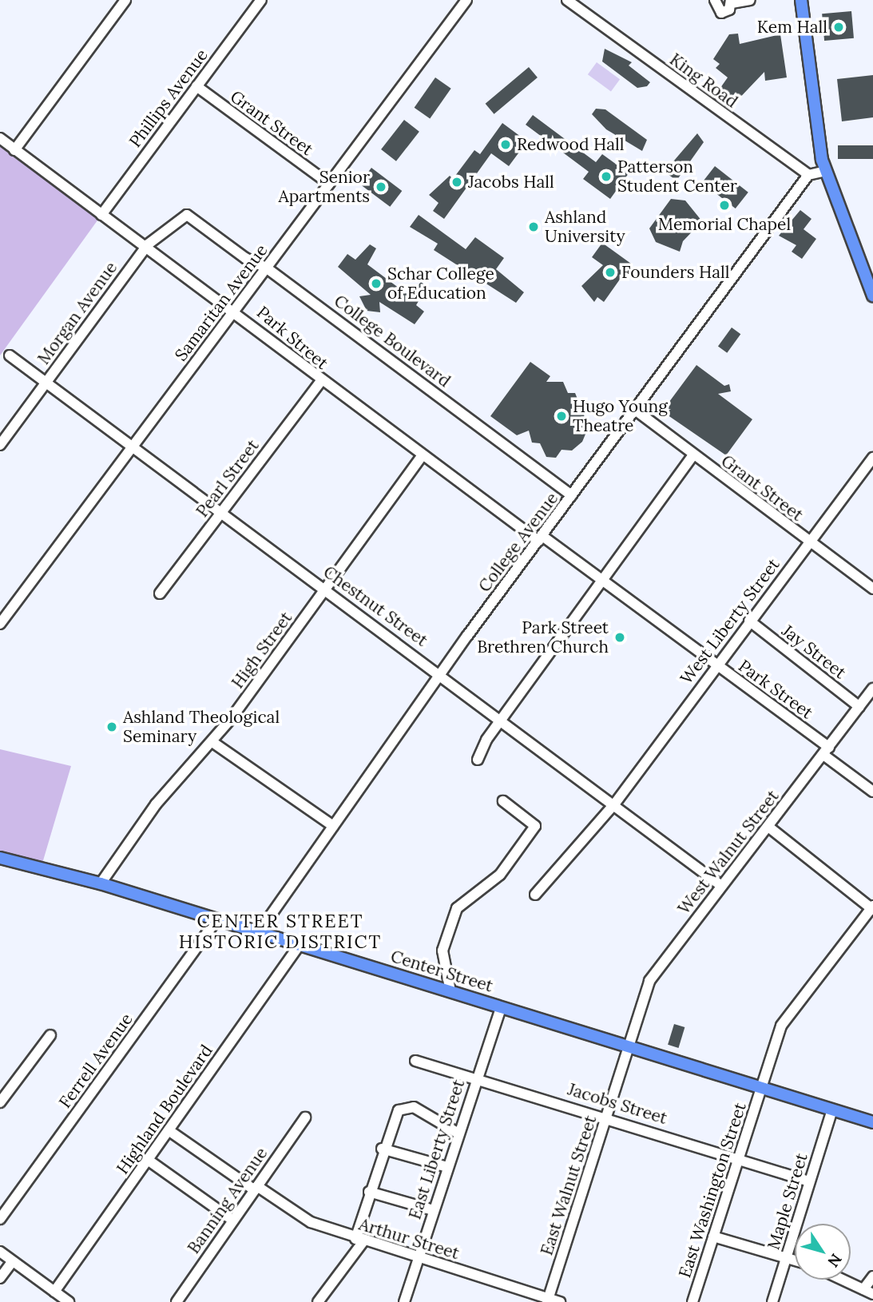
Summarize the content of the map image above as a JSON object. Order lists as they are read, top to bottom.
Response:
{
  "streets": {
    "main road": ["Center Street"],
    "street": [
      "King Road",
      "Phillips Avenue",
      "Grant Street",
      "Samaritan Avenue",
      "Morgan Avenue",
      "Park Street",
      "College Boulevard",
      "Pearl Street",
      "College Avenue",
      "Chestnut Street",
      "West Liberty Street",
      "High Street",
      "Jay Street",
      "West Walnut Street",
      "Ferrell Avenue",
      "Jacobs Street",
      "Highland Boulevard",
      "East Liberty Street",
      "East Walnut Street",
      "East Washington Street",
      "Banning Avenue",
      "Maple Street",
      "Arthur Street"
    ]
  },
  "crossings": [
    ["King Road", "College Avenue"],
    ["Phillips Avenue", "Grant Street"],
    ["Phillips Avenue", "Park Street"],
    ["Grant Street", "Samaritan Avenue"],
    ["Grant Street", "College Avenue"],
    ["Grant Street", "West Liberty Street"],
    ["Samaritan Avenue", "Park Street"],
    ["Samaritan Avenue", "College Boulevard"],
    ["Samaritan Avenue", "Chestnut Street"],
    ["Morgan Avenue", "Park Street"],
    ["Morgan Avenue", "College Boulevard"],
    ["Morgan Avenue", "Chestnut Street"],
    ["Park Street", "Pearl Street"],
    ["Park Street", "College Avenue"],
    ["Park Street", "West Liberty Street"],
    ["Park Street", "High Street"],
    ["Park Street", "West Walnut Street"],
    ["College Boulevard", "College Avenue"],
    ["Pearl Street", "Chestnut Street"],
    ["College Avenue", "Chestnut Street"],
    ["College Avenue", "Center Street"],
    ["Chestnut Street", "West Liberty Street"],
    ["Chestnut Street", "High Street"],
    ["Chestnut Street", "West Walnut Street"],
    ["West Liberty Street", "Jay Street"],
    ["High Street", "Center Street"],
    ["Jay Street", "West Walnut Street"],
    ["West Walnut Street", "Center Street"],
    ["West Walnut Street", "East Walnut Street"],
    ["Center Street", "Ferrell Avenue"],
    ["Center Street", "Highland Boulevard"],
    ["Center Street", "East Liberty Street"],
    ["Center Street", "East Walnut Street"],
    ["Center Street", "East Washington Street"],
    ["Center Street", "Maple Street"],
    ["Jacobs Street", "East Liberty Street"],
    ["Jacobs Street", "East Walnut Street"],
    ["Jacobs Street", "East Washington Street"],
    ["Jacobs Street", "Maple Street"],
    ["Highland Boulevard", "Arthur Street"],
    ["East Liberty Street", "Arthur Street"],
    ["East Walnut Street", "Arthur Street"],
    ["Banning Avenue", "Arthur Street"]
  ],
  "districts": ["CENTER STREET HISTORIC DISTRICT"],
  "places": [
    "Kem Hall",
    "Redwood Hall",
    "Patterson Student Center",
    "Jacobs Hall",
    "Senior Apartments",
    "Memorial Chapel",
    "Ashland University",
    "Founders Hall",
    "Schar College of Education",
    "Hugo Young Theatre",
    "Park Street Brethren Church",
    "Ashland Theological Seminary"
  ],
  "north": "bottom right"
}
